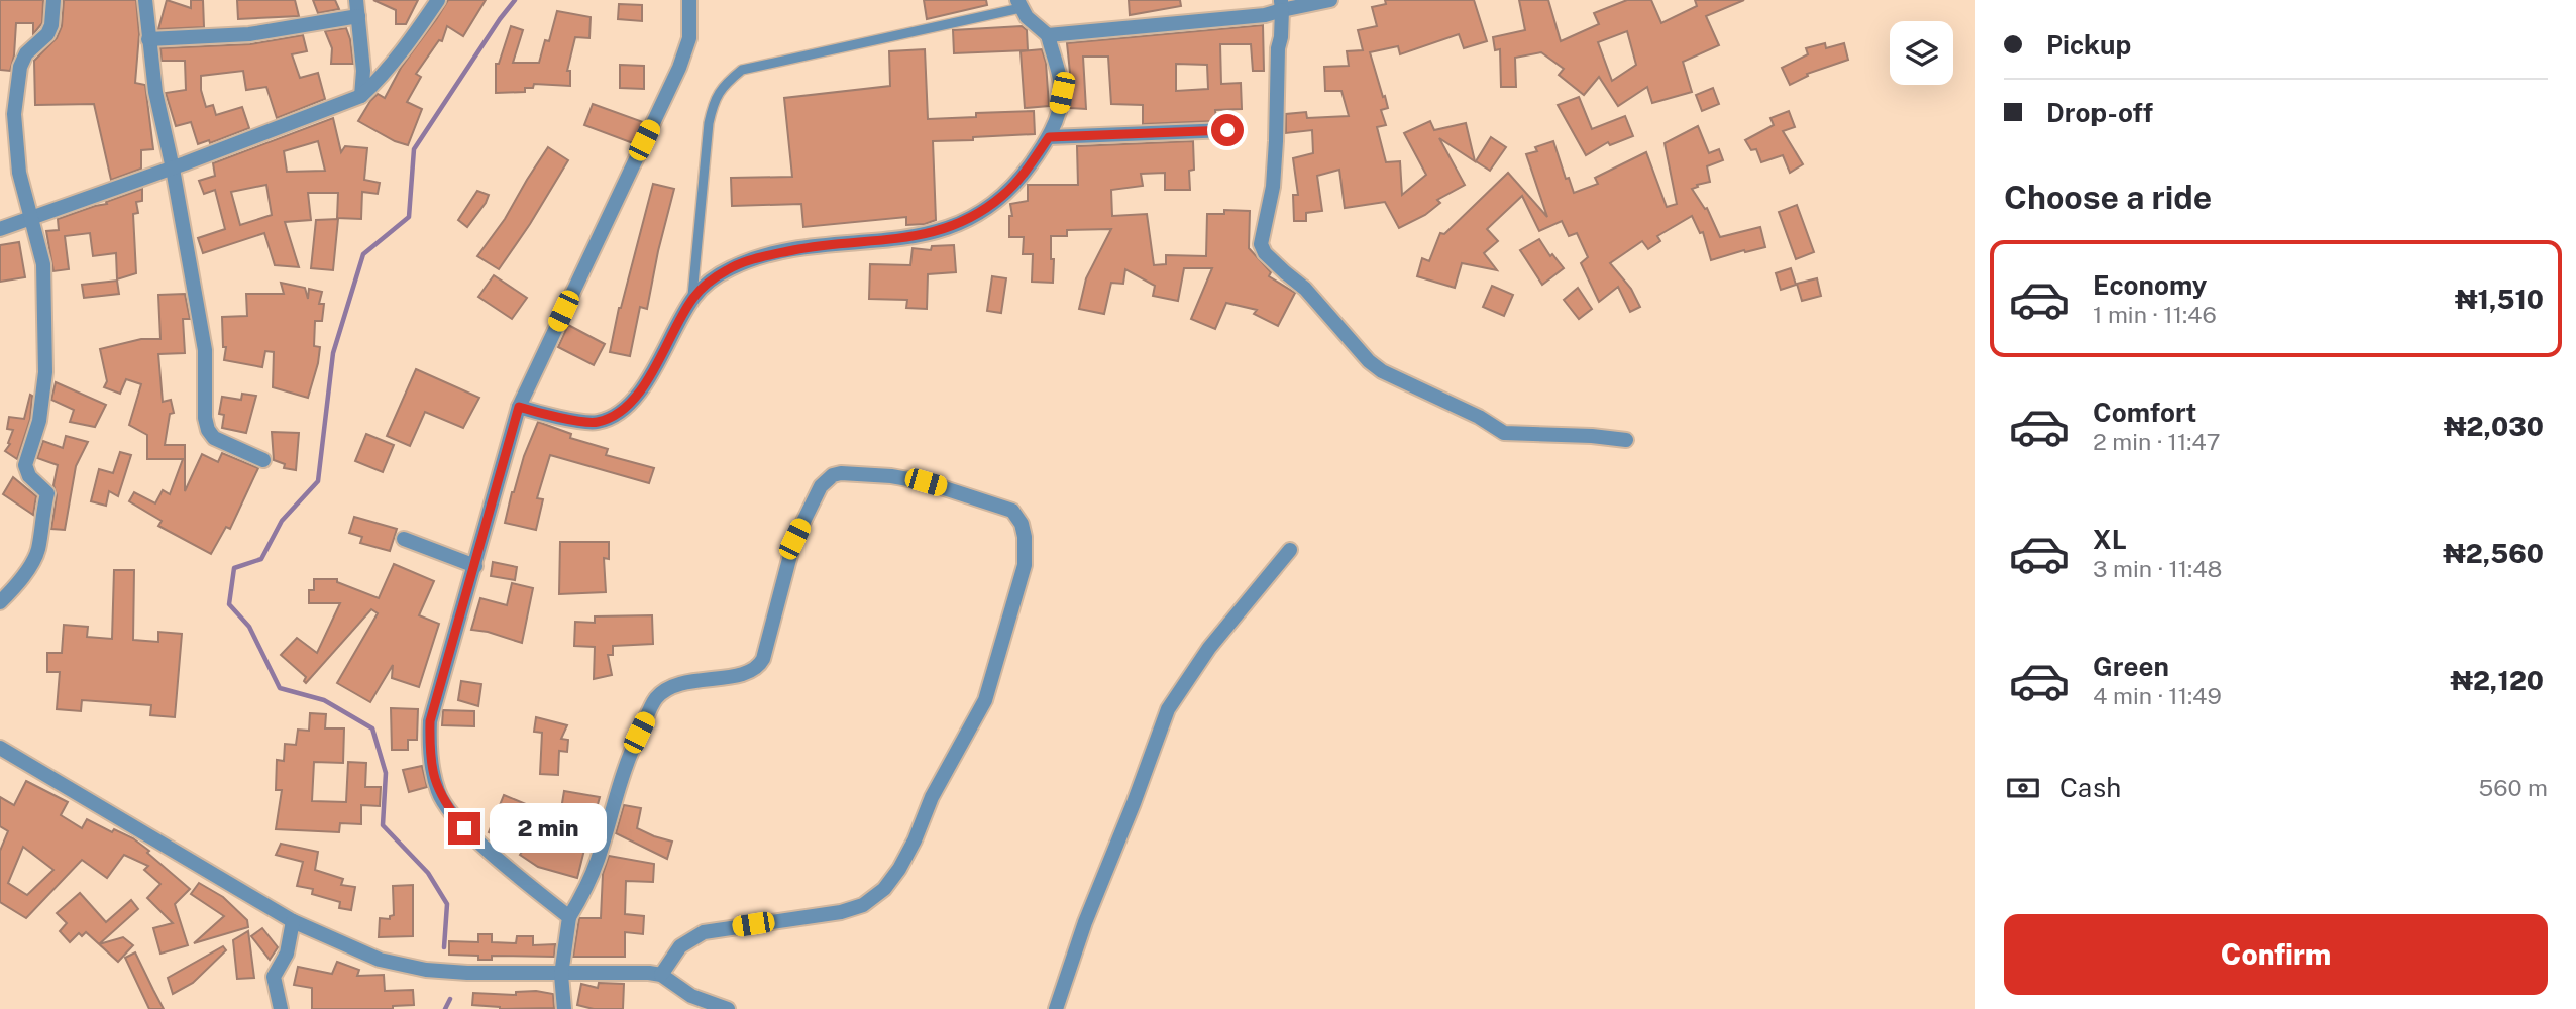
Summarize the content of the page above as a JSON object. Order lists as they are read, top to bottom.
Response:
{
  "page": {
    "banner": ["Pickup", "Drop-off"],
    "heading": "Choose a ride",
    "list": [
      {
        "name": "Economy",
        "note": "1 min · 11:46",
        "value": "₦1,510"
      },
      {
        "name": "Comfort",
        "note": "2 min · 11:47",
        "value": "₦2,030"
      },
      {
        "name": "XL",
        "note": "3 min · 11:48",
        "value": "₦2,560"
      },
      {
        "name": "Green",
        "note": "4 min · 11:49",
        "value": "₦2,120"
      }
    ],
    "pay": ["Cash", "560 m"],
    "bubble": "2 min",
    "buttons": "Confirm"
  }
}
